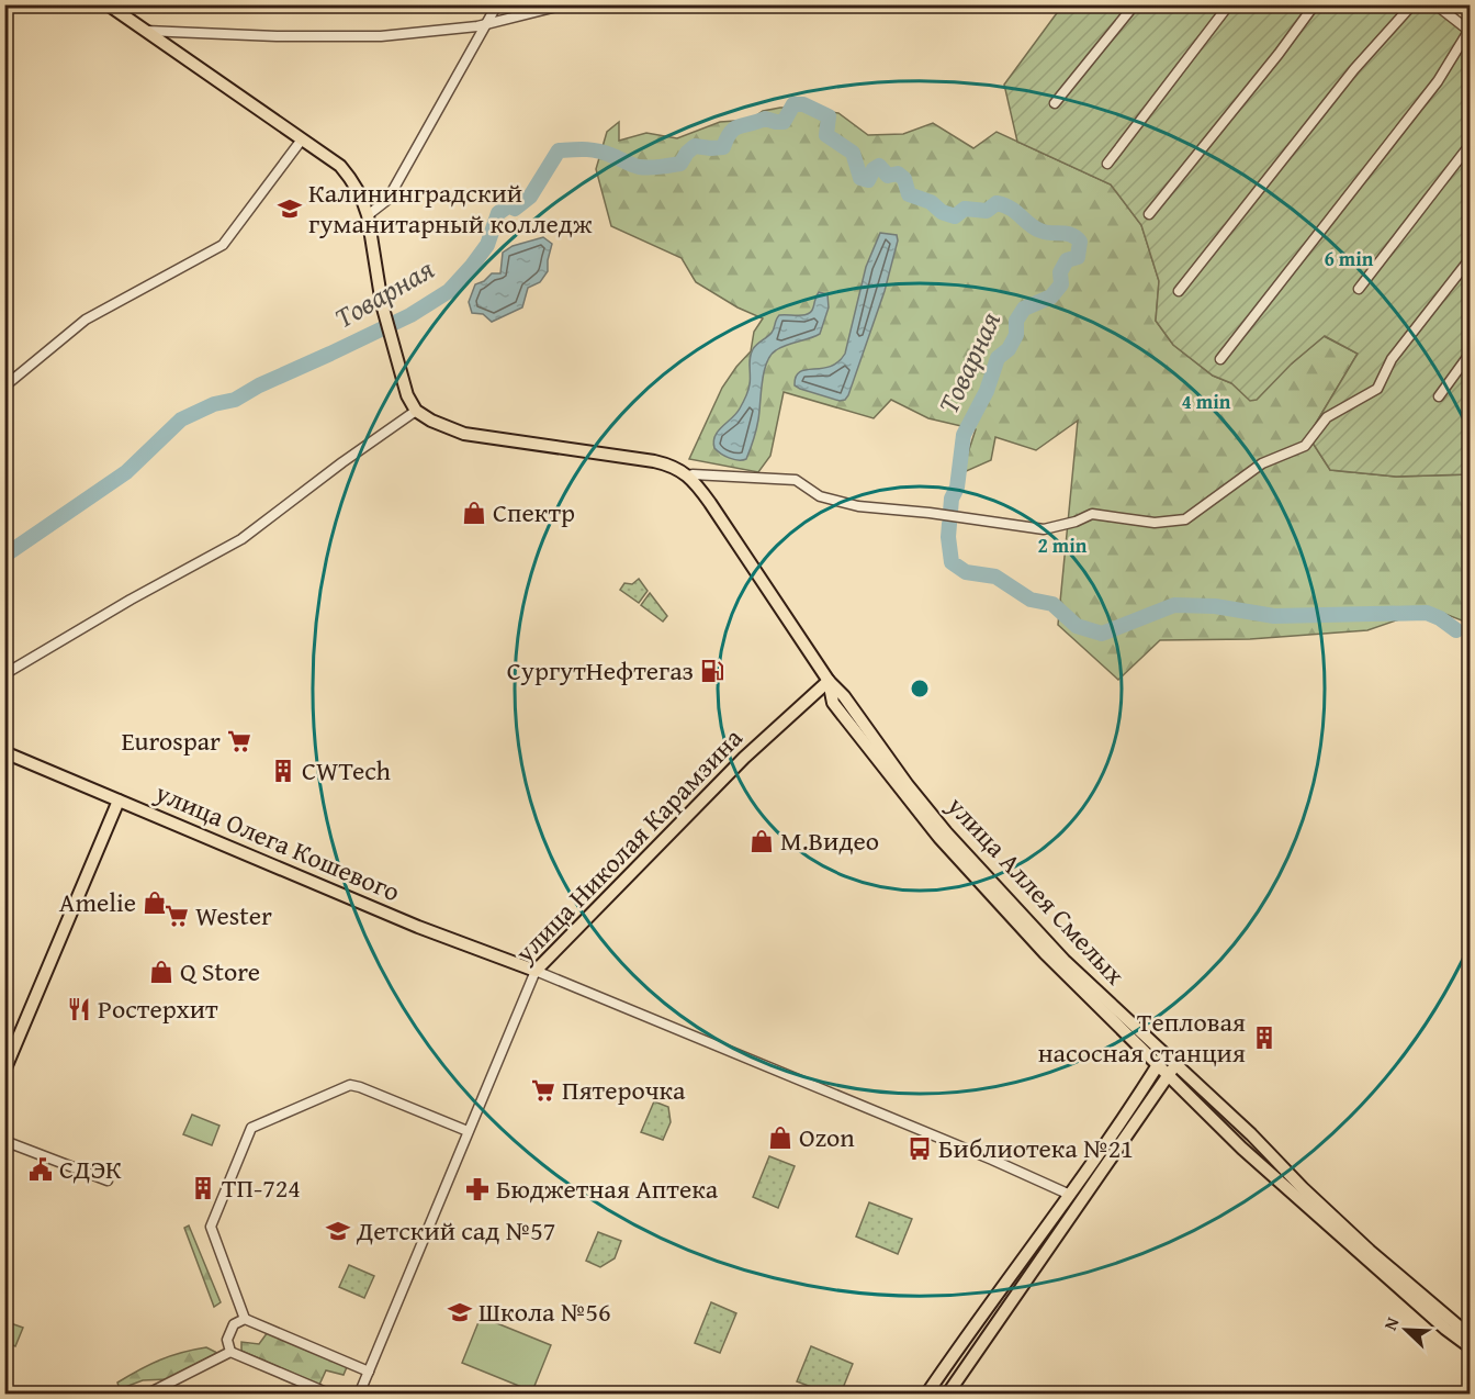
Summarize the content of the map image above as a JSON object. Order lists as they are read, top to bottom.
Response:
{
  "streets": {
    "main road": ["улица Олега Кошевого", "улица Николая Карамзина", "улица Аллея Смелых"]
  },
  "crossings": [
    ["улица Олега Кошевого", "улица Николая Карамзина"],
    ["улица Николая Карамзина", "улица Аллея Смелых"]
  ],
  "water": ["Товарная"],
  "places": {
    "school or university": ["Калининградский гуманитарный колледж", "Детский сад №57", "Школа №56"],
    "shop": [
      "Спектр",
      "M.Видео",
      "Amelie",
      "Q Store",
      "Ozon"
    ],
    "fuel station": ["СургутНефтегаз"],
    "supermarket": ["Eurospar", "Wester", "Пятерочка"],
    "building": ["CWTech", "Тепловая насосная станция", "ТП-724"],
    "restaurant": ["Ростерхит"],
    "bus stop": ["Библиотека №21"],
    "public building": ["СДЭК"],
    "pharmacy": ["Бюджетная Аптека"]
  },
  "north": "top left",
  "rings": ["6 min", "4 min", "2 min"]
}
